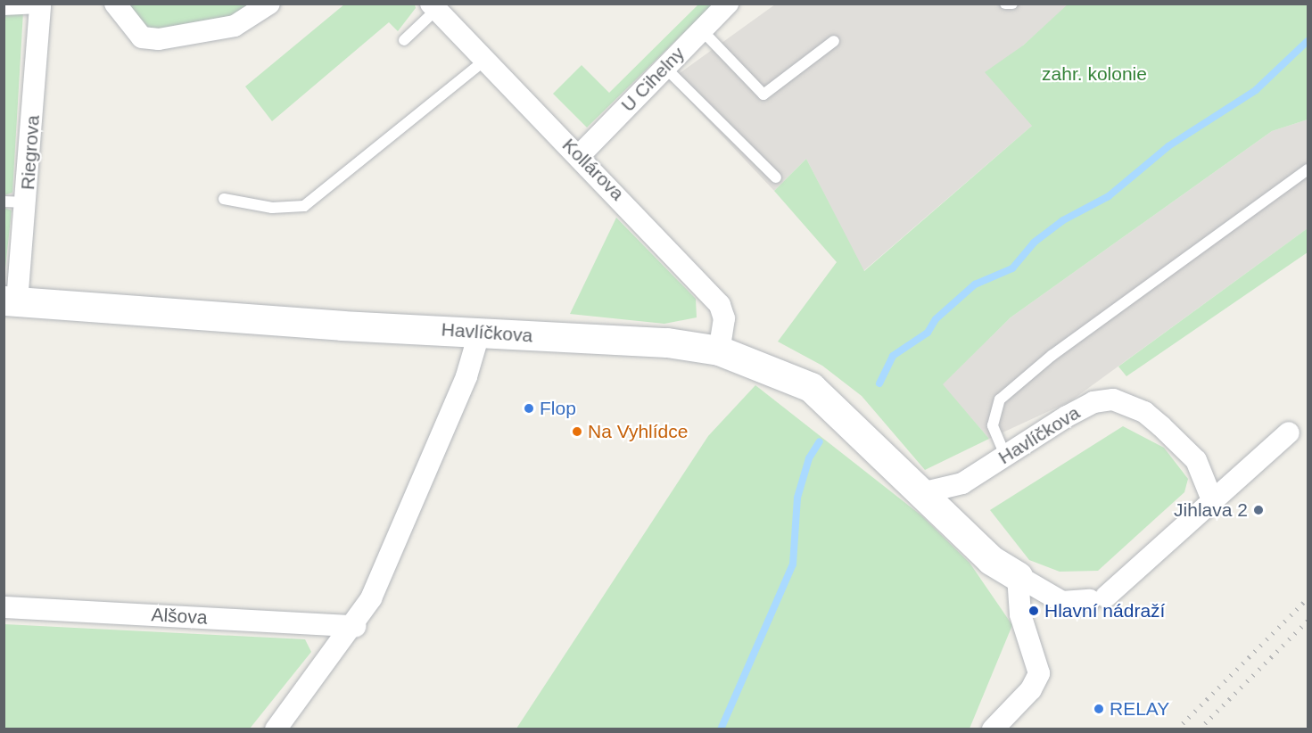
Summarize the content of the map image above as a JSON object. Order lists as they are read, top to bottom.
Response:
{
  "streets": {
    "street": [
      "U Cihelny",
      "Riegrova",
      "Kollárova",
      "Havlíčkova",
      "Alšova"
    ]
  },
  "crossings": [
    ["U Cihelny", "Kollárova"],
    ["Riegrova", "Havlíčkova"],
    ["Kollárova", "Havlíčkova"]
  ],
  "parks": ["zahr. kolonie"],
  "places": [
    "Flop",
    "Na Vyhlídce",
    "Jihlava 2",
    "Hlavní nádraží",
    "RELAY"
  ]
}
